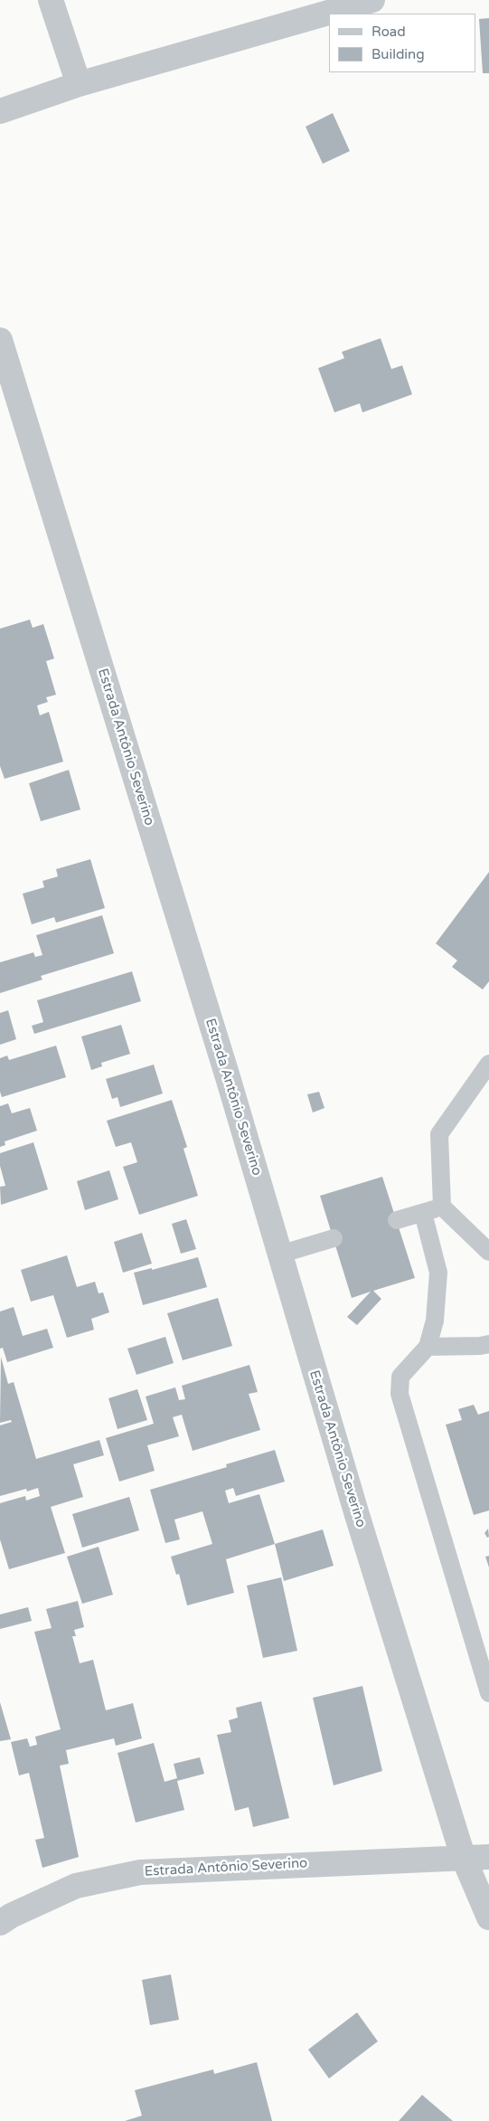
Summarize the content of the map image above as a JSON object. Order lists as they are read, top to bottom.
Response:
{
  "streets": {
    "street": ["Estrada Antônio Severino"]
  },
  "legend": ["Road", "Building"]
}
